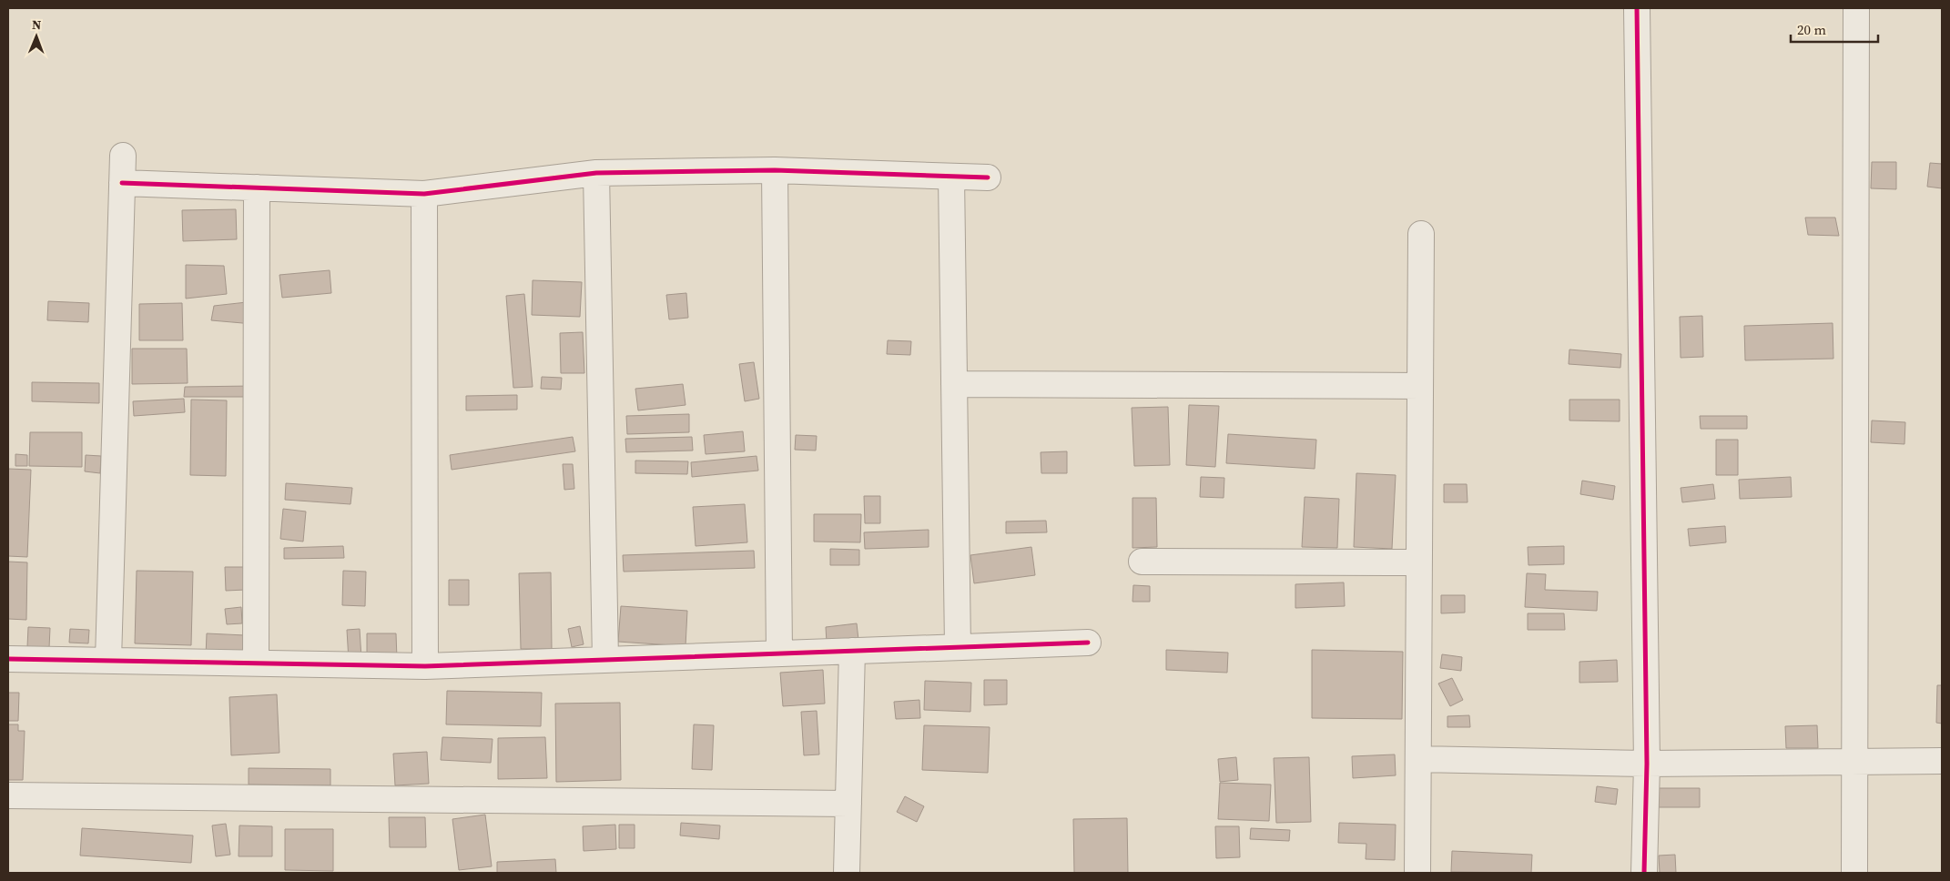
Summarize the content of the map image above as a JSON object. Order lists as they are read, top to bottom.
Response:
{
  "scale_bar": "20 m",
  "north": "top"
}
